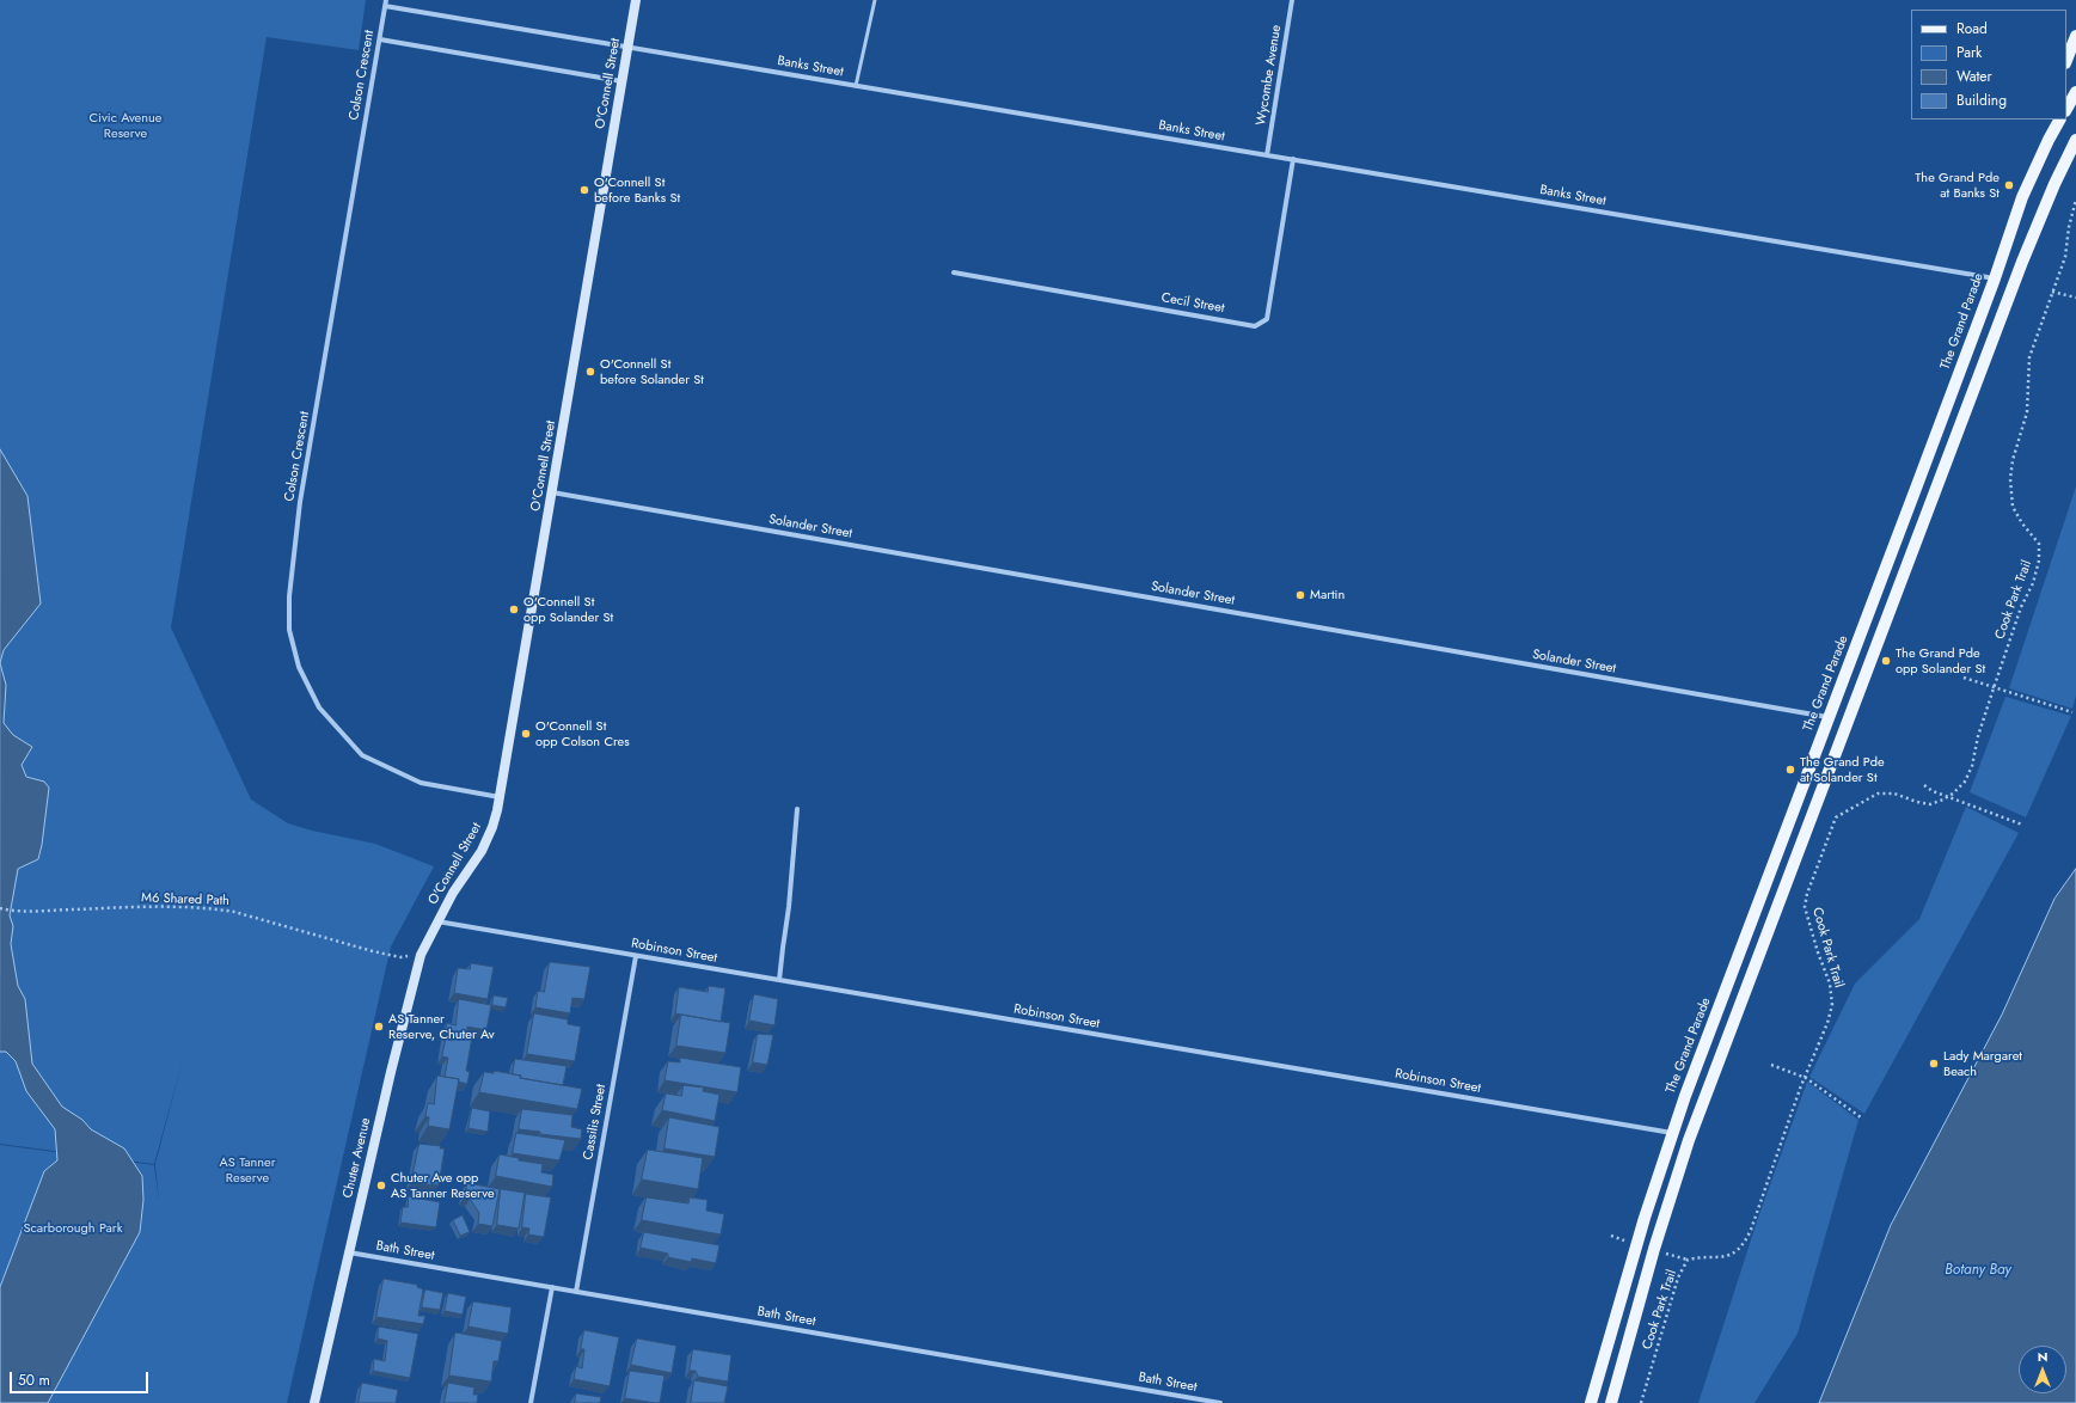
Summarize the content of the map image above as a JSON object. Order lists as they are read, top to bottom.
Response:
{
  "streets": {
    "main road": ["O'Connell Street", "The Grand Parade", "Chuter Avenue"],
    "street": [
      "Banks Street",
      "Colson Crescent",
      "Wycombe Avenue",
      "Cecil Street",
      "Solander Street",
      "Robinson Street",
      "Cassilis Street",
      "Bath Street"
    ],
    "path": ["Cook Park Trail", "M6 Shared Path"]
  },
  "crossings": [
    ["Banks Street", "Colson Crescent"],
    ["Banks Street", "Wycombe Avenue"],
    ["Banks Street", "O'Connell Street"],
    ["Banks Street", "Cecil Street"],
    ["Banks Street", "The Grand Parade"],
    ["Colson Crescent", "O'Connell Street"],
    ["O'Connell Street", "Solander Street"],
    ["O'Connell Street", "Robinson Street"],
    ["O'Connell Street", "Chuter Avenue"],
    ["The Grand Parade", "Solander Street"],
    ["The Grand Parade", "Robinson Street"],
    ["M6 Shared Path", "Chuter Avenue"],
    ["Robinson Street", "Cassilis Street"],
    ["Robinson Street", "Chuter Avenue"],
    ["Cassilis Street", "Bath Street"],
    ["Chuter Avenue", "Bath Street"]
  ],
  "water": ["Botany Bay"],
  "parks": ["Civic Avenue Reserve", "AS Tanner Reserve", "Scarborough Park"],
  "places": [
    "The Grand Pde at Banks St",
    "O'Connell St before Banks St",
    "O'Connell St before Solander St",
    "Martin",
    "O'Connell St opp Solander St",
    "The Grand Pde opp Solander St",
    "O'Connell St opp Colson Cres",
    "The Grand Pde at Solander St",
    "AS Tanner Reserve, Chuter Av",
    "Lady Margaret Beach",
    "Chuter Ave opp AS Tanner Reserve"
  ],
  "legend": [
    "Road",
    "Park",
    "Water",
    "Building"
  ],
  "scale_bar": "50 m",
  "north": "top"
}
